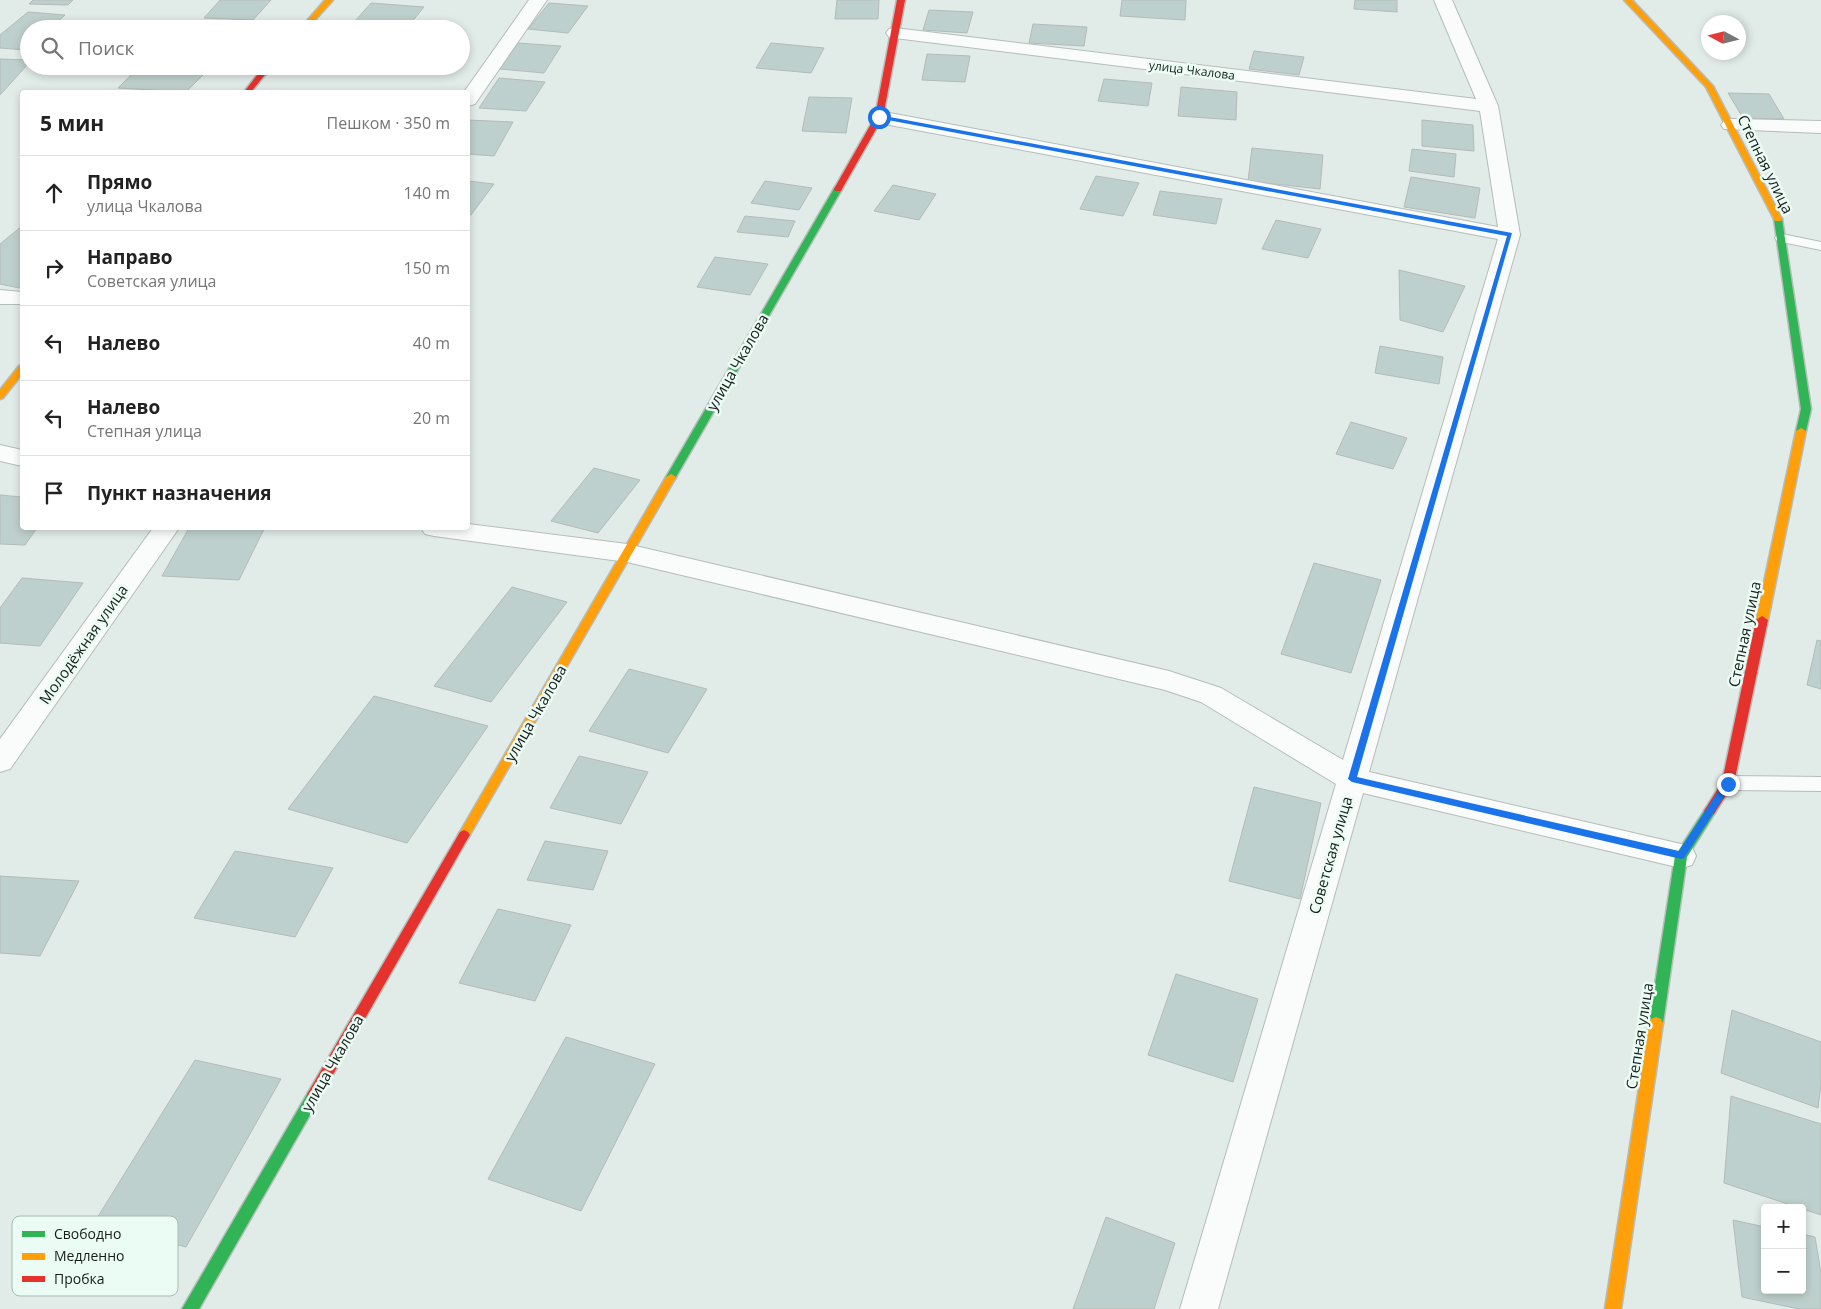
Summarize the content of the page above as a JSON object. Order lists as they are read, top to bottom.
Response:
{
  "streets": {
    "street": [
      "улица Чкалова",
      "Степная улица",
      "Молодёжная улица",
      "Советская улица"
    ]
  },
  "crossings": [
    ["улица Чкалова", "Советская улица"]
  ],
  "legend": ["Свободно", "Медленно", "Пробка"],
  "north": "left",
  "page": {
    "search": "Поиск",
    "heading": ["5 мин", "Пешком · 350 m"],
    "list": [
      ["Прямо", "улица Чкалова", "140 m"],
      ["Направо", "Советская улица", "150 m"],
      ["Налево", "40 m"],
      ["Налево", "Степная улица", "20 m"],
      "Пункт назначения"
    ],
    "map_buttons": ["+", "−"]
  }
}
